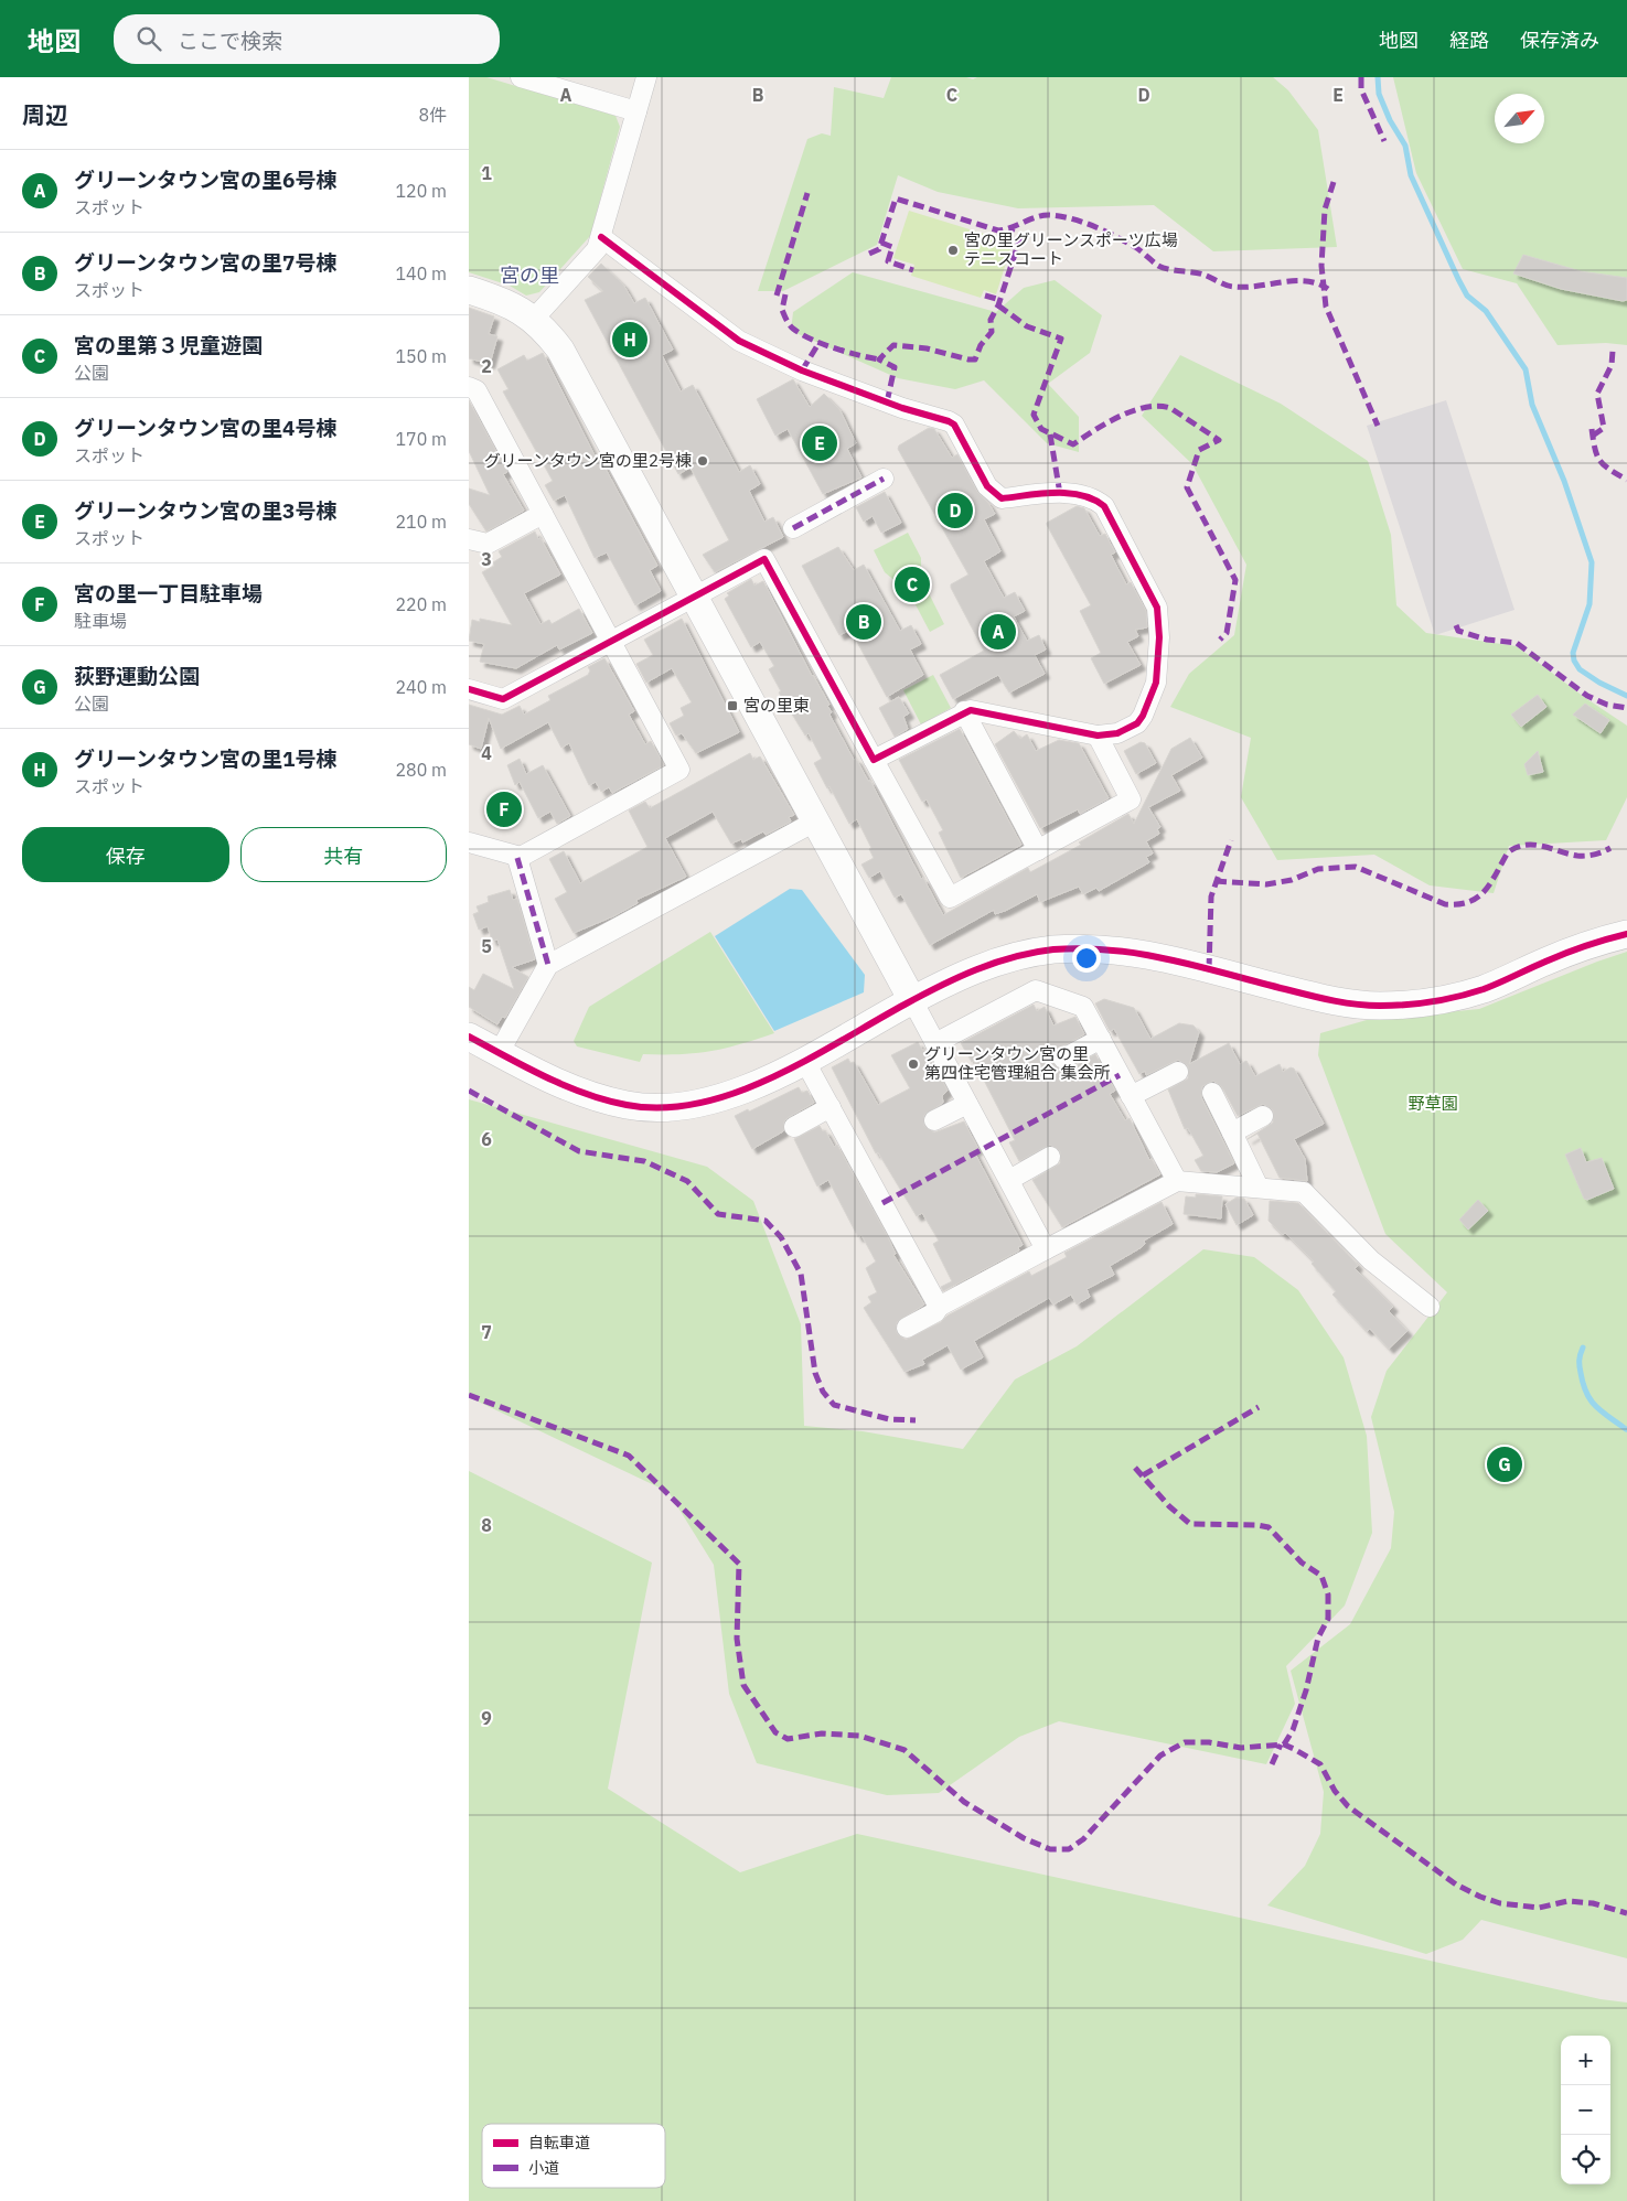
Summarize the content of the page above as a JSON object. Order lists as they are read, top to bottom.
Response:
{
  "districts": ["宮の里"],
  "parks": ["野草園"],
  "places": {
    "other": ["宮の里グリーンスポーツ広場 テニスコート", "グリーンタウン宮の里2号棟", "グリーンタウン宮の里 第四住宅管理組合 集会所"],
    "transit": ["宮の里東"]
  },
  "legend": ["自転車道", "小道"],
  "north": "top right",
  "page": {
    "header": "地図",
    "search": "ここで検索",
    "nav": ["地図", "経路", "保存済み"],
    "heading": ["周辺", "8件"],
    "list": [
      {
        "mark": "A",
        "name": "グリーンタウン宮の里6号棟",
        "note": "スポット",
        "value": "120 m"
      },
      {
        "mark": "B",
        "name": "グリーンタウン宮の里7号棟",
        "note": "スポット",
        "value": "140 m"
      },
      {
        "mark": "C",
        "name": "宮の里第３児童遊園",
        "note": "公園",
        "value": "150 m"
      },
      {
        "mark": "D",
        "name": "グリーンタウン宮の里4号棟",
        "note": "スポット",
        "value": "170 m"
      },
      {
        "mark": "E",
        "name": "グリーンタウン宮の里3号棟",
        "note": "スポット",
        "value": "210 m"
      },
      {
        "mark": "F",
        "name": "宮の里一丁目駐車場",
        "note": "駐車場",
        "value": "220 m"
      },
      {
        "mark": "G",
        "name": "荻野運動公園",
        "note": "公園",
        "value": "240 m"
      },
      {
        "mark": "H",
        "name": "グリーンタウン宮の里1号棟",
        "note": "スポット",
        "value": "280 m"
      }
    ],
    "pins": [
      "H",
      "E",
      "D",
      "C",
      "B",
      "A",
      "F",
      "G"
    ],
    "buttons": ["保存", "共有"],
    "map_buttons": ["+", "−"]
  },
  "grid": {
    "columns": [
      "A",
      "B",
      "C",
      "D",
      "E"
    ],
    "rows": [
      "1",
      "2",
      "3",
      "4",
      "5",
      "6",
      "7",
      "8",
      "9"
    ]
  }
}
